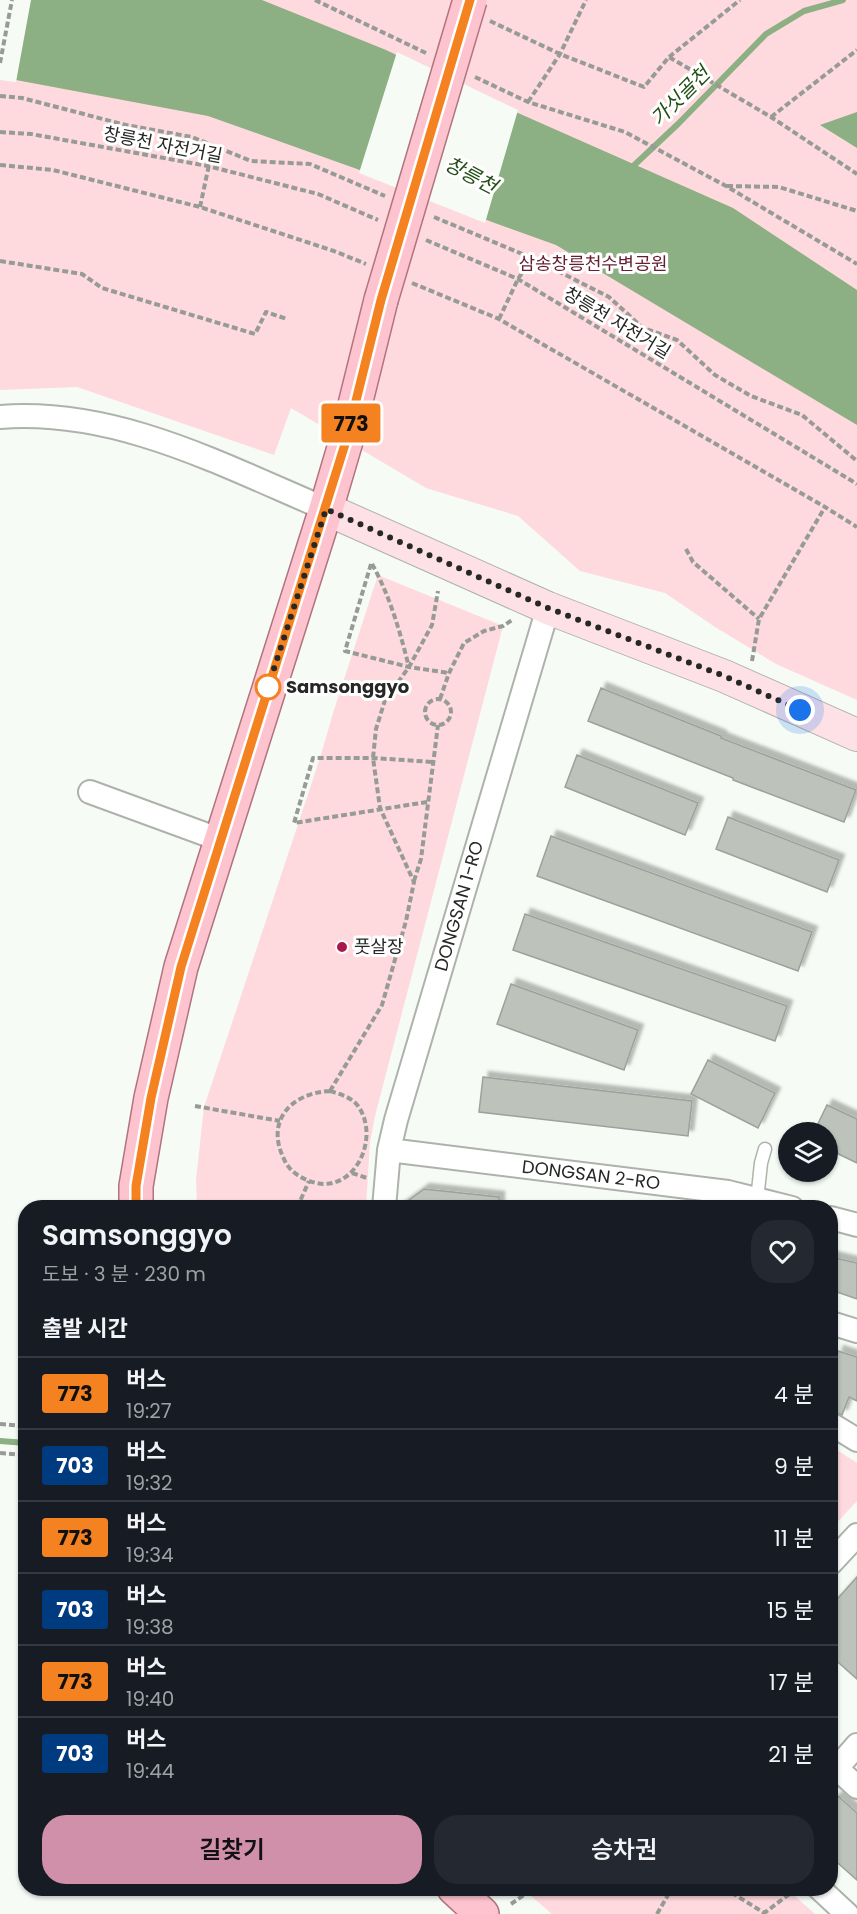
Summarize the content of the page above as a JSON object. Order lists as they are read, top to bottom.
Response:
{
  "streets": {
    "street": ["DONGSAN 1-RO", "DONGSAN 2-RO"],
    "path": ["창릉천 자전거길"]
  },
  "crossings": [
    ["DONGSAN 1-RO", "DONGSAN 2-RO"]
  ],
  "water": ["가싯골천", "창릉천"],
  "parks": ["삼송창릉천수변공원"],
  "places": ["Samsonggyo", "풋살장"],
  "lines": ["bus line 773"],
  "page": {
    "on_map": "773",
    "heading": [
      ["Samsonggyo", "도보 · 3 분 · 230 m"],
      "출발 시간"
    ],
    "list": [
      {
        "mark": "773",
        "name": "버스",
        "note": "19:27",
        "value": "4 분"
      },
      {
        "mark": "703",
        "name": "버스",
        "note": "19:32",
        "value": "9 분"
      },
      {
        "mark": "773",
        "name": "버스",
        "note": "19:34",
        "value": "11 분"
      },
      {
        "mark": "703",
        "name": "버스",
        "note": "19:38",
        "value": "15 분"
      },
      {
        "mark": "773",
        "name": "버스",
        "note": "19:40",
        "value": "17 분"
      },
      {
        "mark": "703",
        "name": "버스",
        "note": "19:44",
        "value": "21 분"
      }
    ],
    "buttons": ["길찾기", "승차권"]
  }
}
